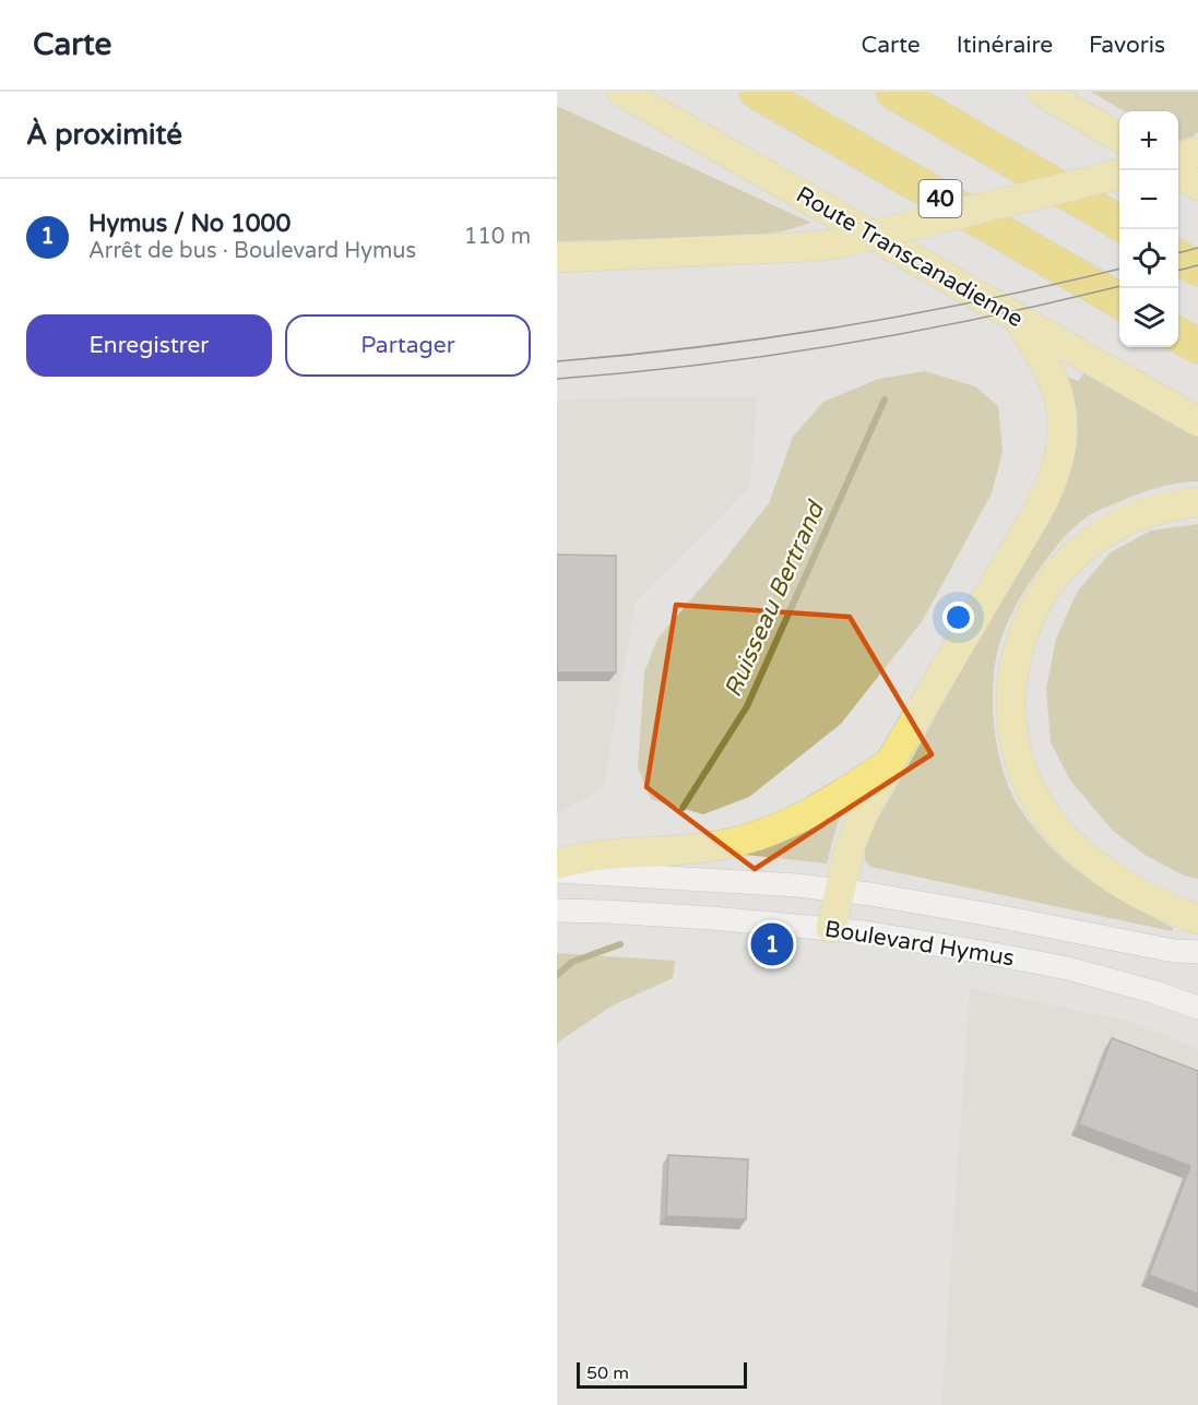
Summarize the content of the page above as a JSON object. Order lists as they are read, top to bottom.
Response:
{
  "streets": {
    "highway": ["40"],
    "main road": ["Route Transcanadienne"],
    "street": ["Boulevard Hymus"]
  },
  "water": ["Ruisseau Bertrand"],
  "scale_bar": "50 m",
  "page": {
    "header": "Carte",
    "nav": ["Carte", "Itinéraire", "Favoris"],
    "heading": "À proximité",
    "map_buttons": ["+", "−"],
    "list": [
      {
        "mark": "1",
        "name": "Hymus / No 1000",
        "note": "Arrêt de bus · Boulevard Hymus",
        "value": "110 m"
      }
    ],
    "buttons": ["Enregistrer", "Partager"],
    "pins": "1",
    "scale": "50 m"
  }
}
